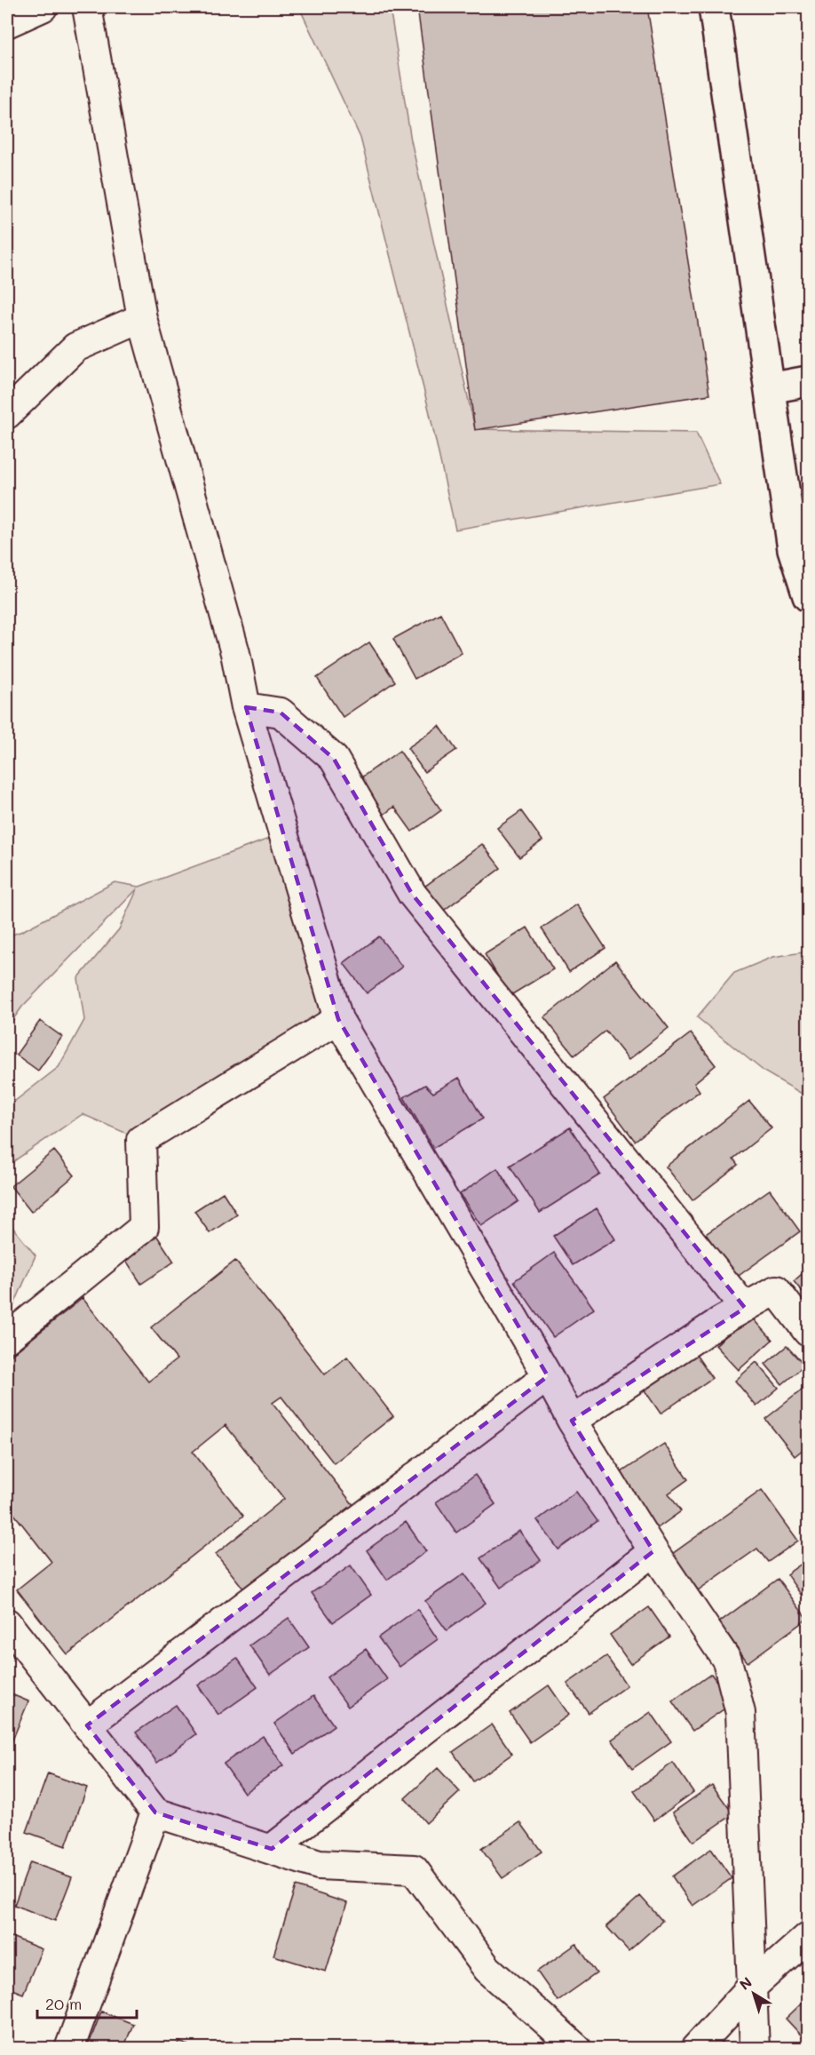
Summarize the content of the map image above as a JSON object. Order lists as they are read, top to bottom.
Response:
{
  "scale_bar": "20 m",
  "north": "top left"
}
